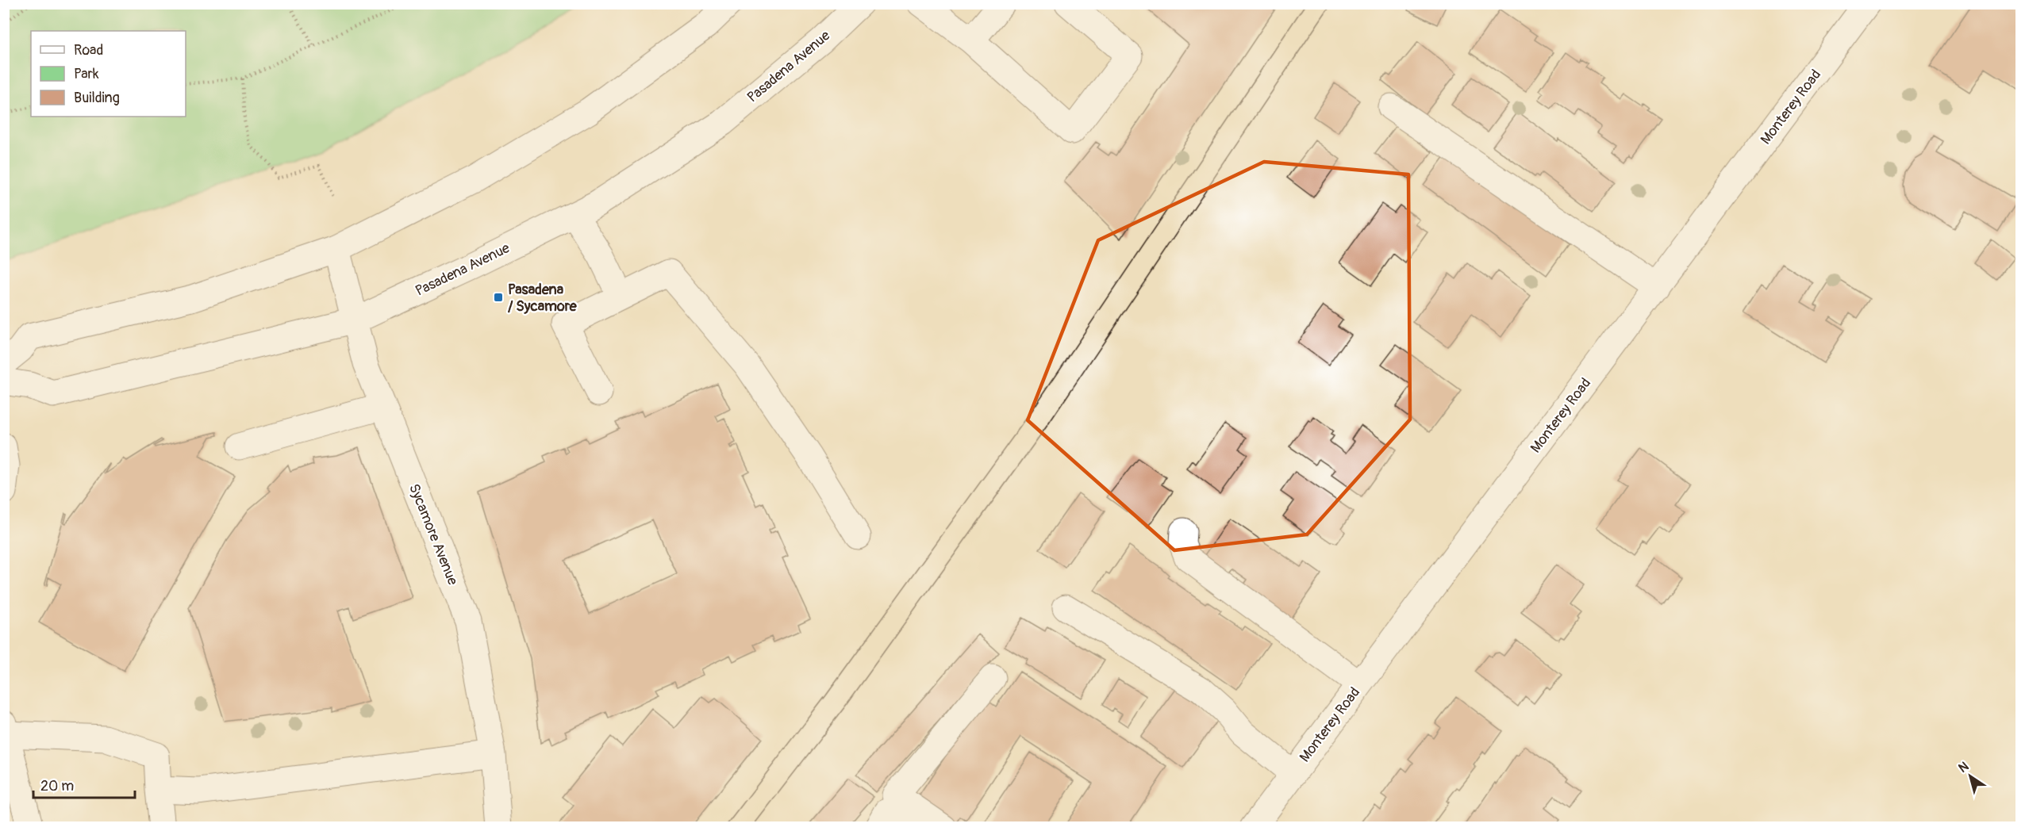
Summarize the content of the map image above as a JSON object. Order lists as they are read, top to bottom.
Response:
{
  "streets": {
    "main road": ["Pasadena Avenue", "Monterey Road", "Sycamore Avenue"]
  },
  "crossings": [
    ["Pasadena Avenue", "Sycamore Avenue"]
  ],
  "places": {
    "transit": ["Pasadena / Sycamore"]
  },
  "legend": ["Road", "Park", "Building"],
  "scale_bar": "20 m",
  "north": "top left"
}
